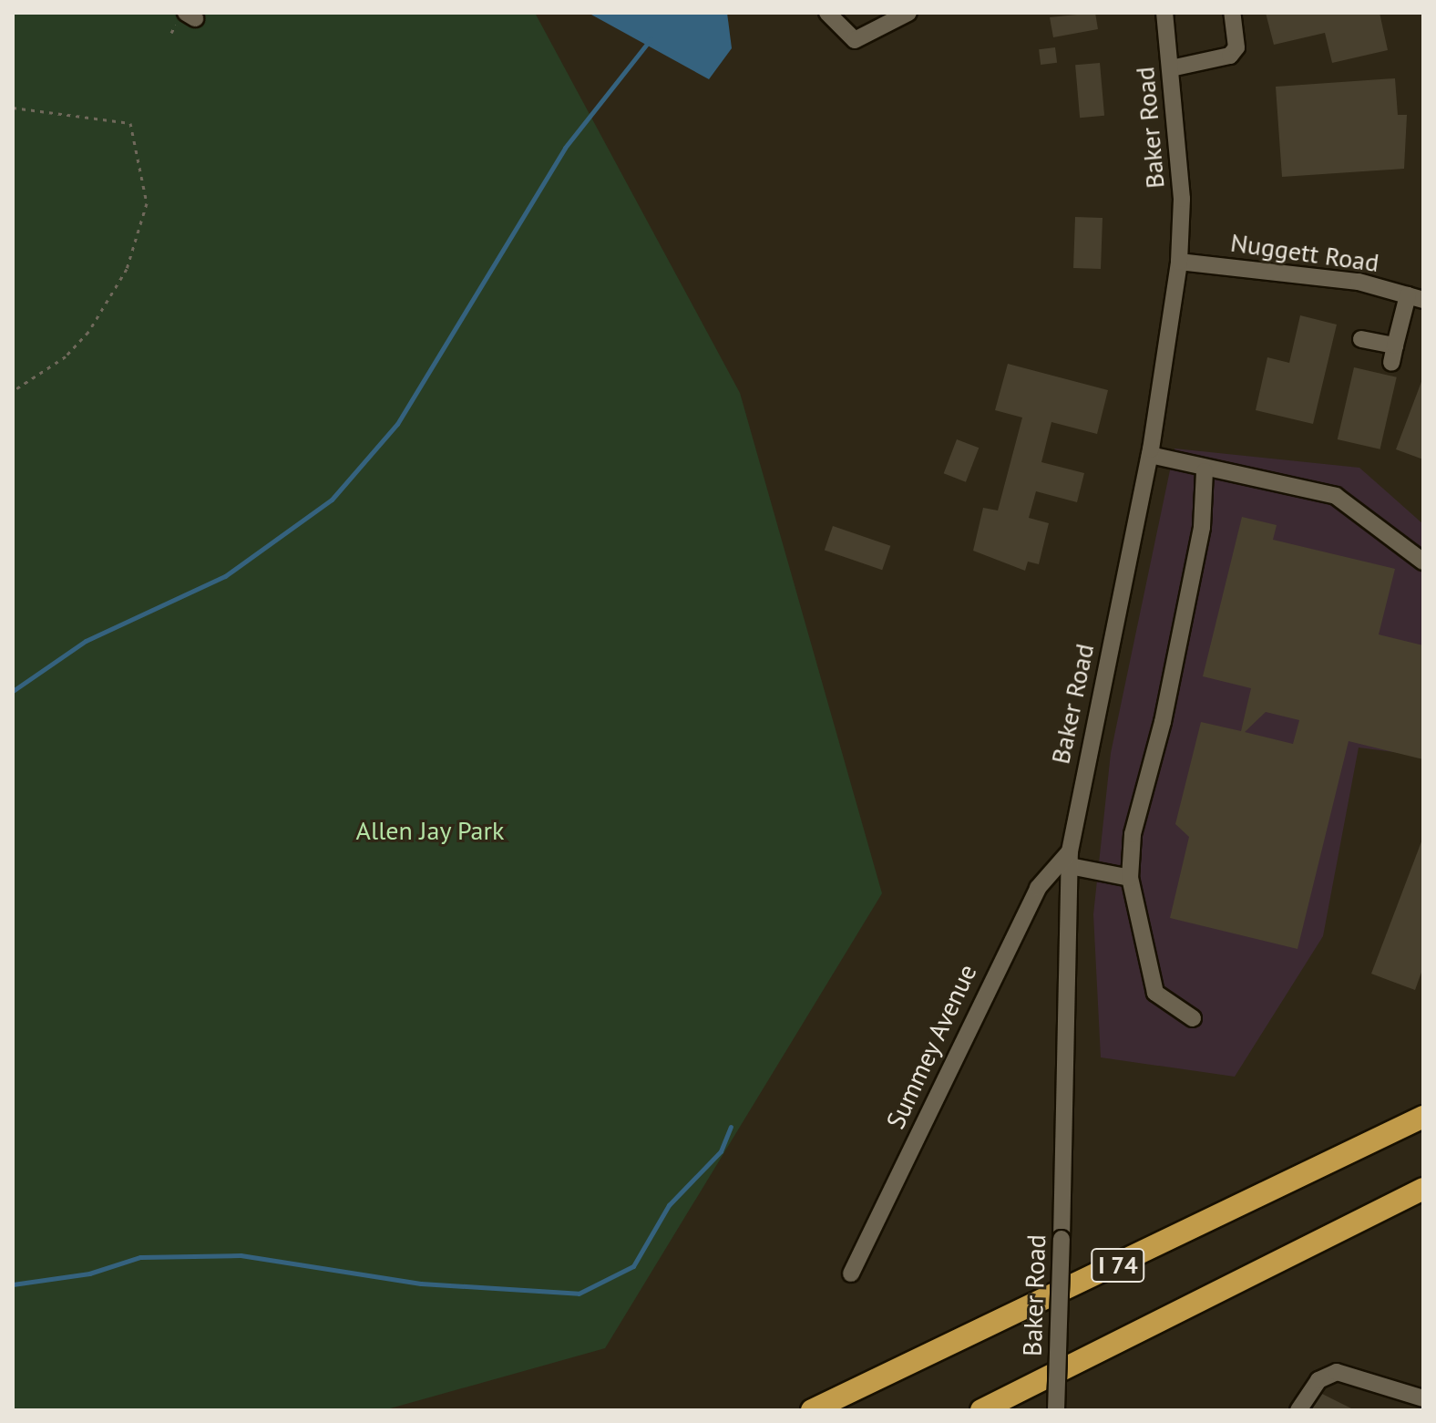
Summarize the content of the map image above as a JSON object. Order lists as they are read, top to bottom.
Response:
{
  "streets": {
    "highway": ["I 74"],
    "street": ["Baker Road", "Nuggett Road", "Summey Avenue"]
  },
  "crossings": [
    ["Baker Road", "Nuggett Road"],
    ["Baker Road", "Summey Avenue"]
  ],
  "parks": ["Allen Jay Park"]
}
